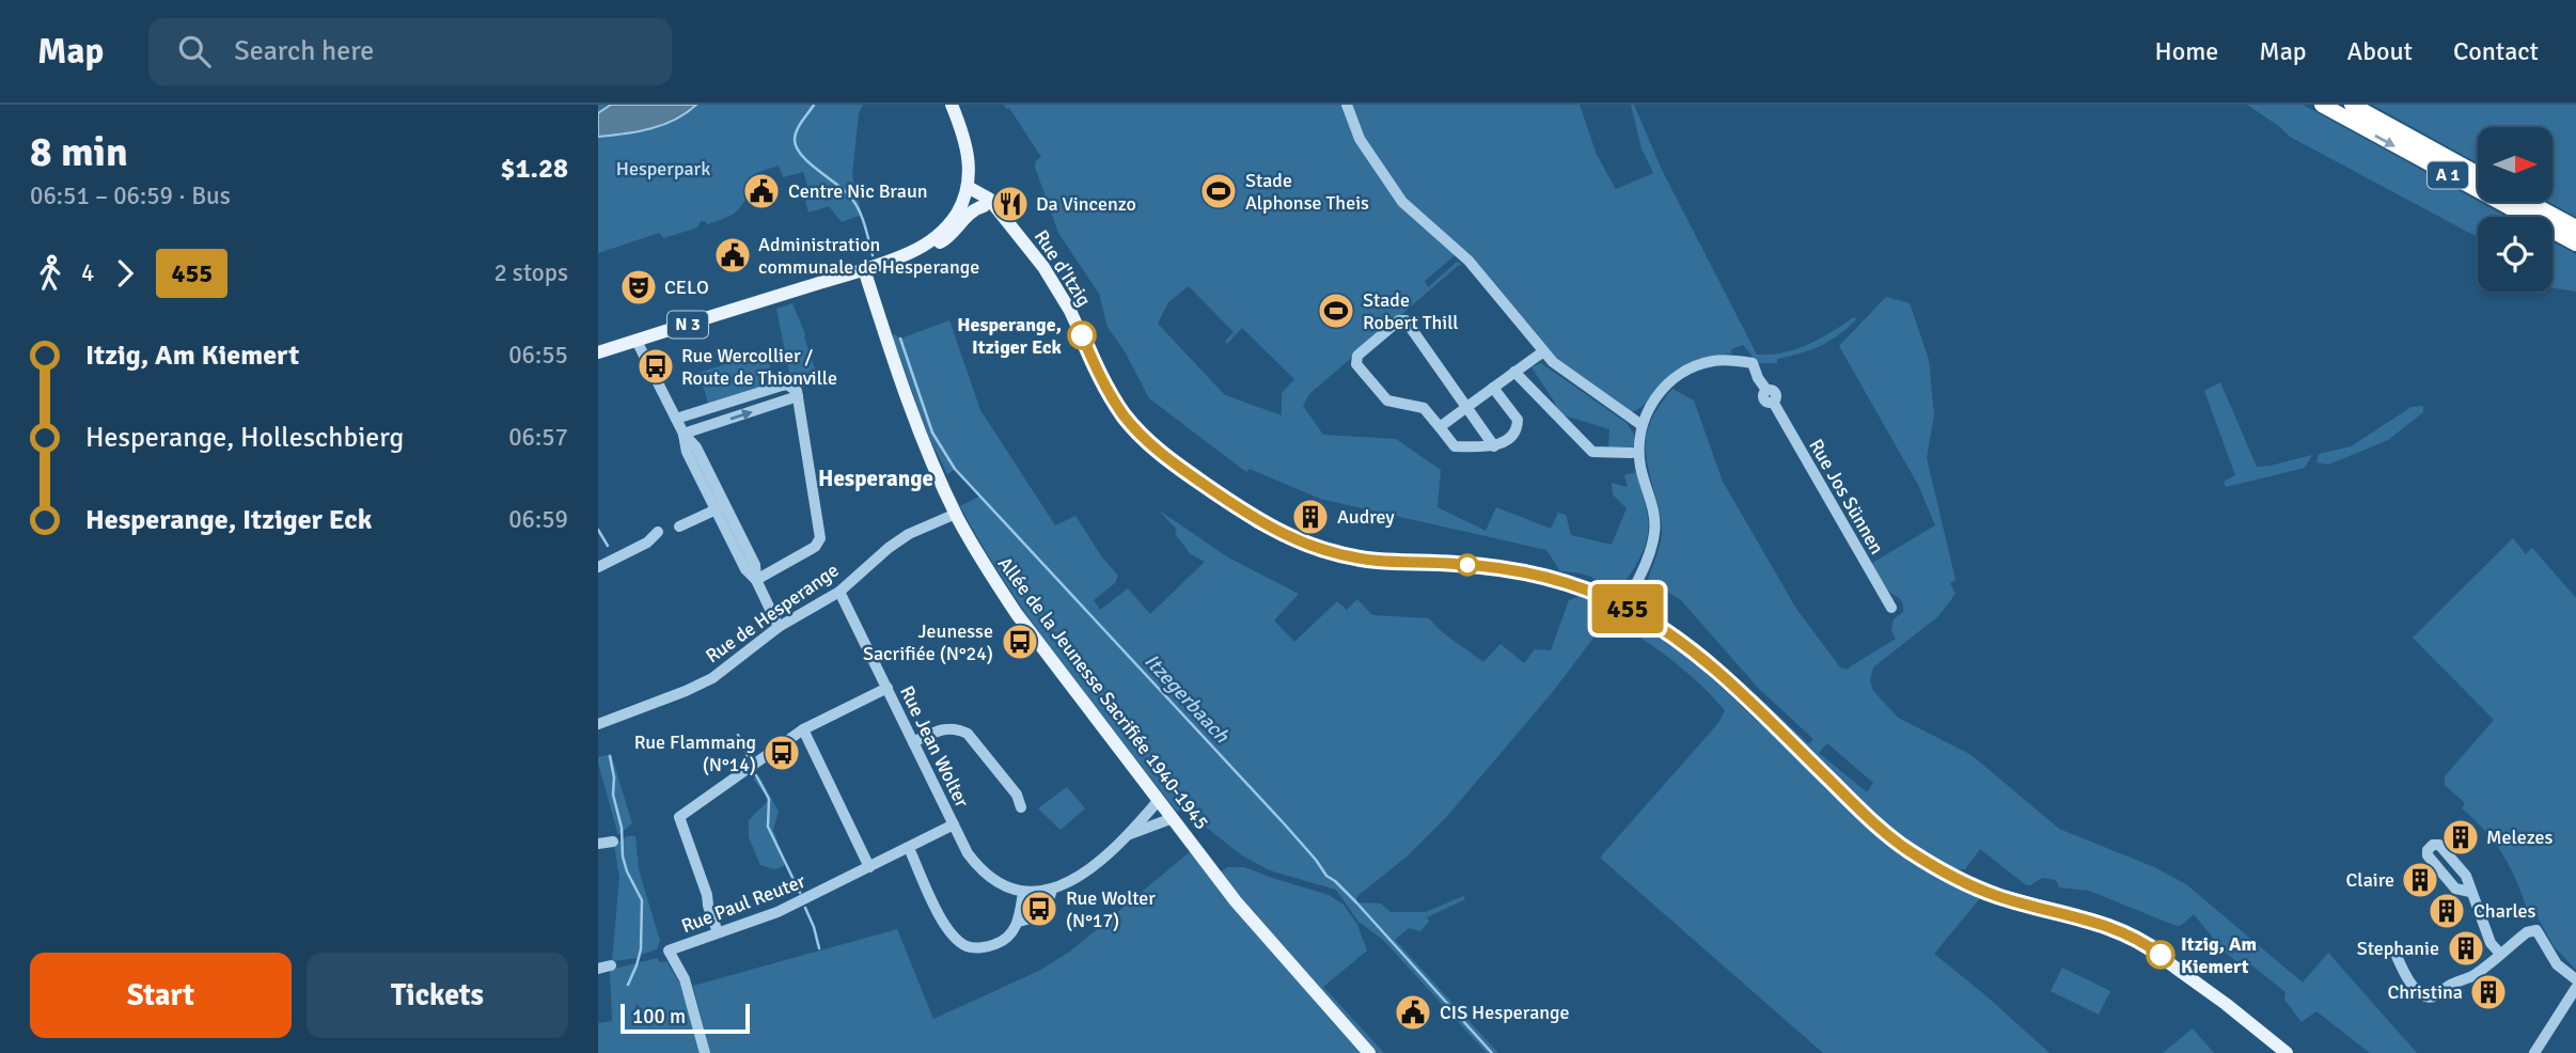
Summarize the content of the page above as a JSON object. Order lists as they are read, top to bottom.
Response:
{
  "streets": {
    "highway": ["A 1"],
    "main road": ["Rue d'Itzig", "N 3", "Allée de la Jeunesse Sacrifiée 1940-1945"],
    "street": [
      "Rue Jos Sünnen",
      "Rue de Hesperange",
      "Rue Jean Wolter",
      "Rue Paul Reuter"
    ]
  },
  "crossings": [
    ["Rue d'Itzig", "N 3"],
    ["N 3", "Allée de la Jeunesse Sacrifiée 1940-1945"],
    ["Rue de Hesperange", "Allée de la Jeunesse Sacrifiée 1940-1945"],
    ["Rue de Hesperange", "Rue Jean Wolter"],
    ["Allée de la Jeunesse Sacrifiée 1940-1945", "Rue Jean Wolter"],
    ["Rue Jean Wolter", "Rue Paul Reuter"]
  ],
  "districts": ["Hesperange"],
  "water": ["Itzegerbaach"],
  "parks": ["Hesperpark"],
  "places": {
    "public building": ["Centre Nic Braun", "Administration communale de Hesperange", "CIS Hesperange"],
    "sports": ["Stade Alphonse Theis", "Stade Robert Thill"],
    "restaurant": ["Da Vincenzo"],
    "theatre": ["CELO"],
    "other": ["Hesperange, Itziger Eck", "Itzig, Am Kiemert"],
    "bus stop": [
      "Rue Wercollier / Route de Thionville",
      "Jeunesse Sacrifiée (N°24)",
      "Rue Flammang (N°14)",
      "Rue Wolter (N°17)"
    ],
    "building": [
      "Audrey",
      "Melezes",
      "Claire",
      "Charles",
      "Stephanie",
      "Christina"
    ]
  },
  "lines": ["bus line 455"],
  "scale_bar": "100 m",
  "north": "right",
  "page": {
    "header": "Map",
    "search": "Search here",
    "nav": [
      "Home",
      "Map",
      "About",
      "Contact"
    ],
    "heading": ["8 min", "06:51 – 06:59 · Bus", "$1.28"],
    "on_map": "455",
    "legs": ["4", "455", "2 stops"],
    "list": [
      {
        "name": "Itzig, Am Kiemert",
        "value": "06:55"
      },
      {
        "name": "Hesperange, Holleschbierg",
        "value": "06:57"
      },
      {
        "name": "Hesperange, Itziger Eck",
        "value": "06:59"
      }
    ],
    "buttons": ["Start", "Tickets"],
    "scale": "100 m"
  }
}
